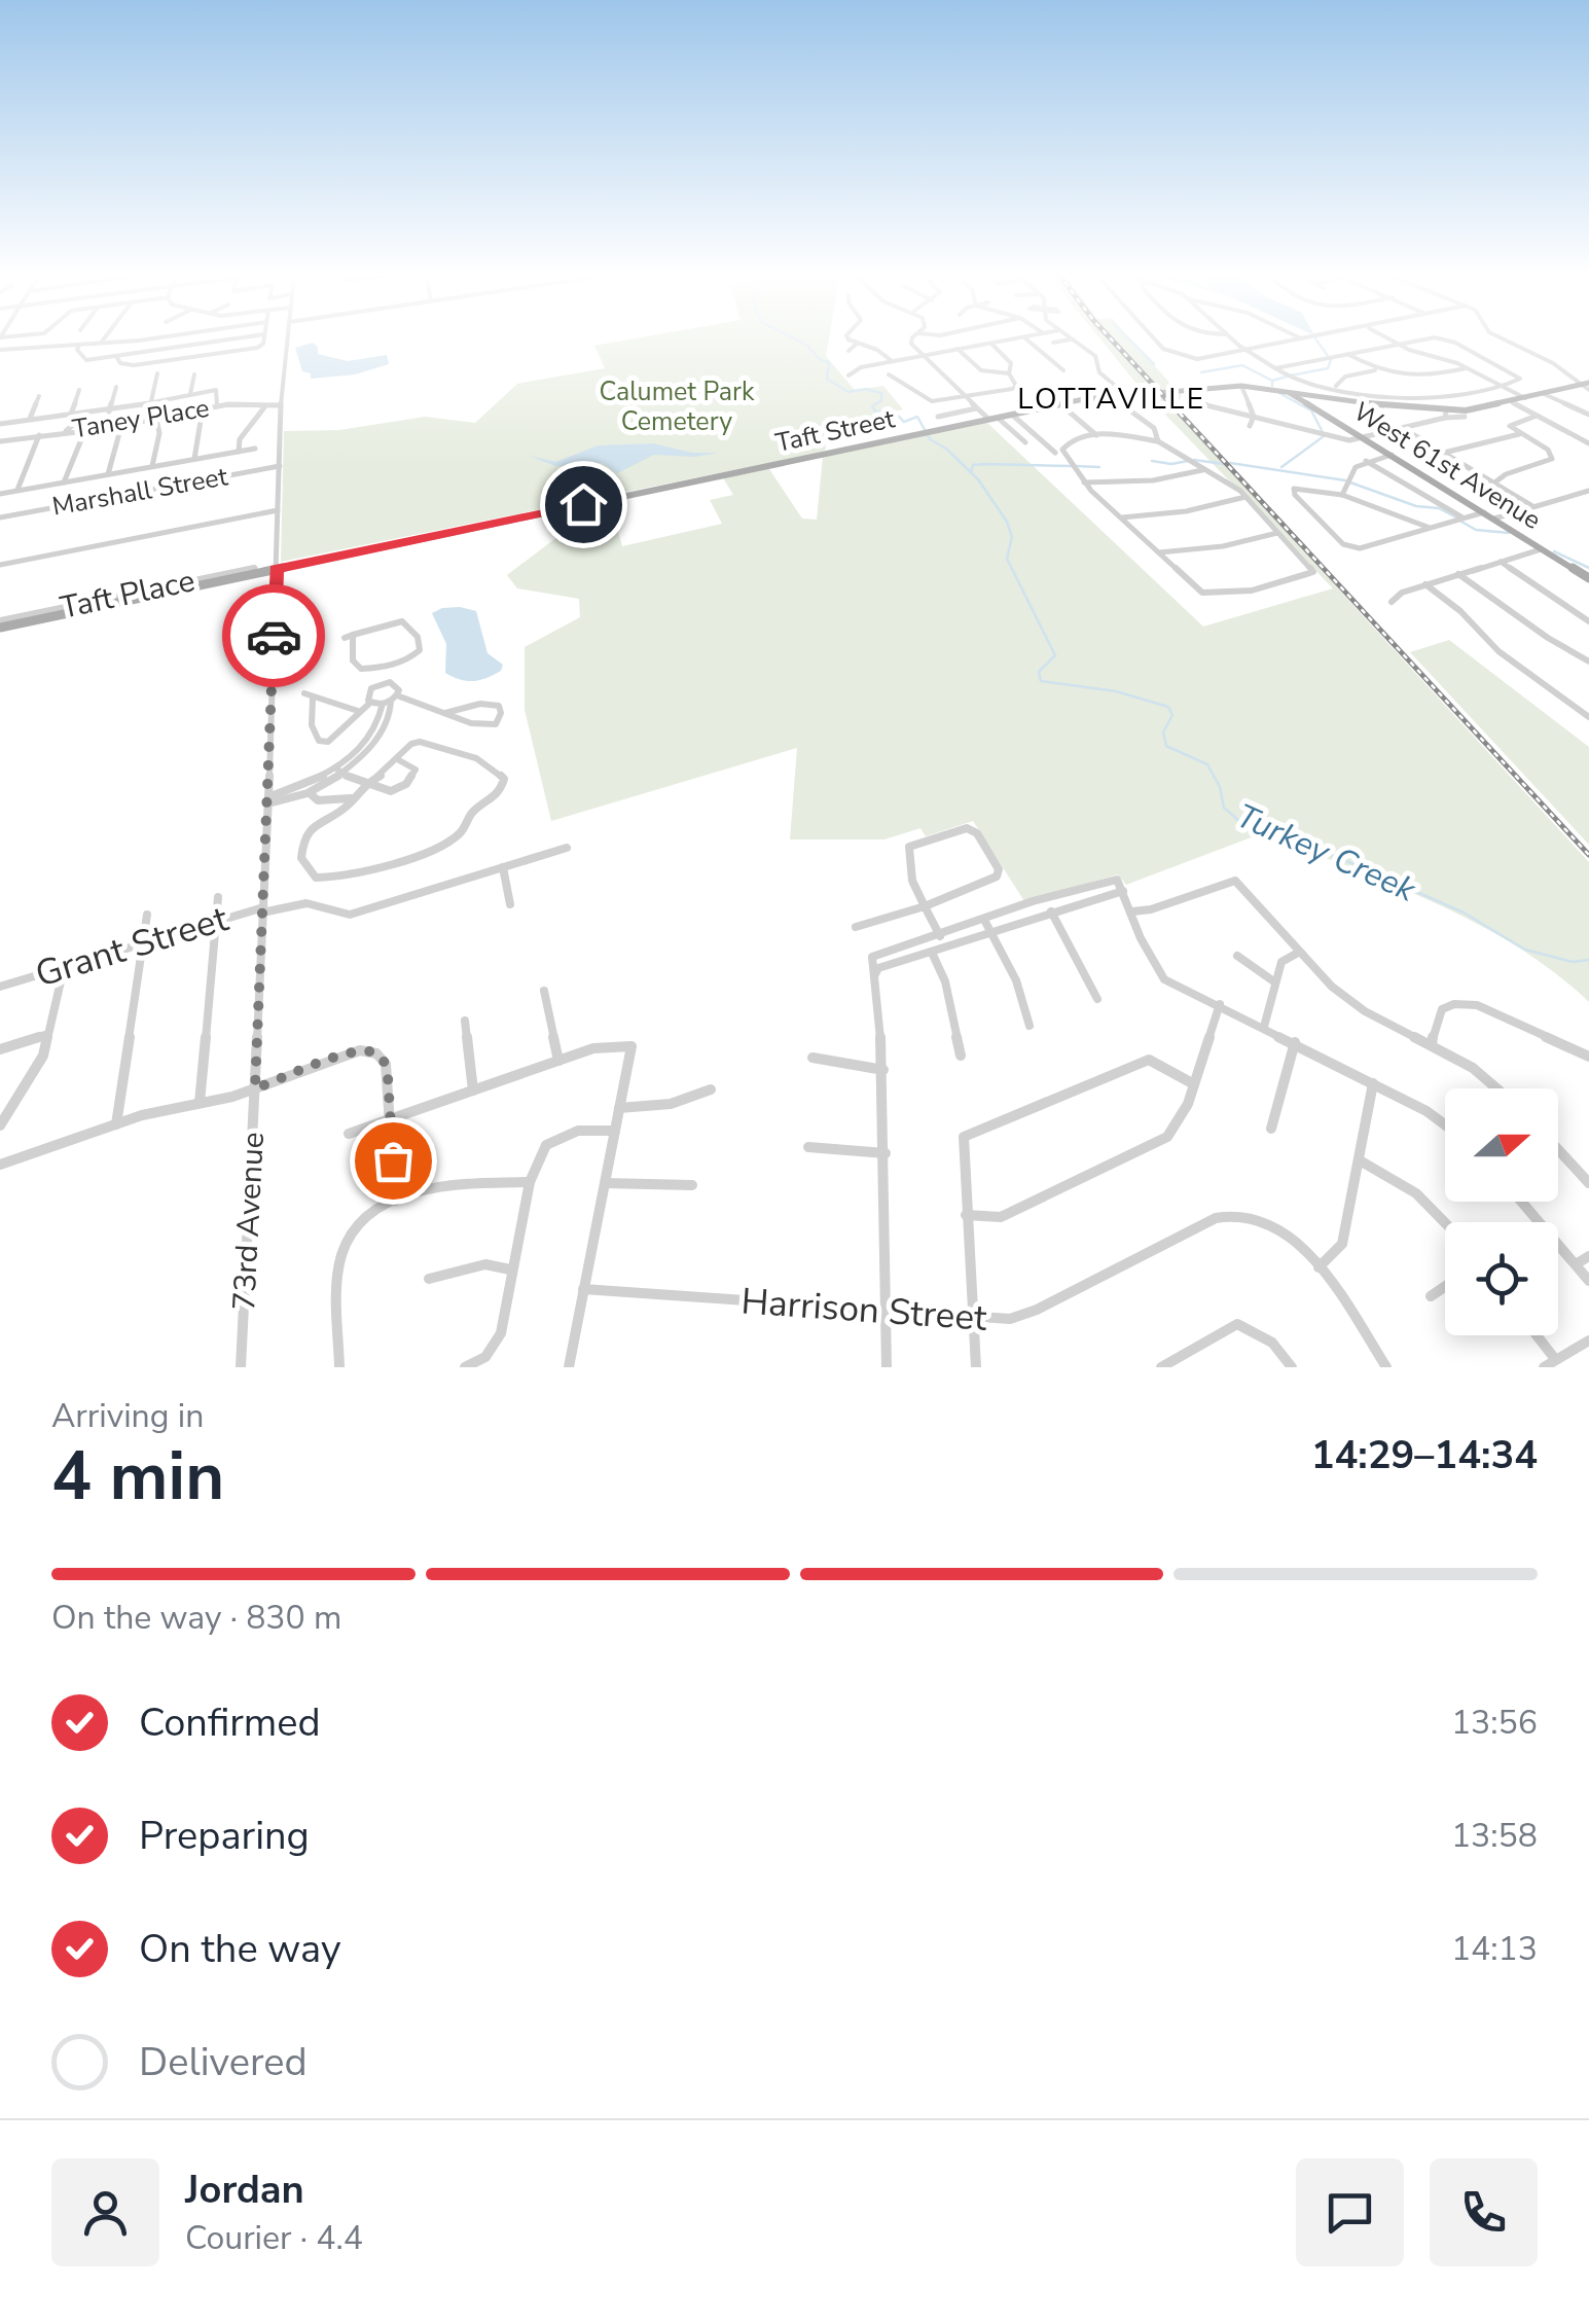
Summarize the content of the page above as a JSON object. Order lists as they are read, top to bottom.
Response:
{
  "streets": {
    "main road": ["Taft Street", "West 61st Avenue"],
    "street": [
      "Taney Place",
      "Marshall Street",
      "Taft Place",
      "Grant Street",
      "73rd Avenue",
      "Harrison Street"
    ]
  },
  "crossings": [
    ["Taney Place", "73rd Avenue"],
    ["Taft Street", "West 61st Avenue"],
    ["Taft Street", "Taft Place"],
    ["Taft Street", "73rd Avenue"],
    ["Marshall Street", "73rd Avenue"],
    ["Grant Street", "73rd Avenue"]
  ],
  "districts": ["LOTTAVILLE"],
  "water": ["Turkey Creek"],
  "parks": ["Calumet Park Cemetery"],
  "north": "right",
  "page": {
    "heading": ["4 min", "Arriving in", "14:29–14:34"],
    "panel": ["Jordan", "Courier · 4.4"],
    "bar": "On the way · 830 m",
    "list": [
      ["Confirmed", "13:56"],
      ["Preparing", "13:58"],
      ["On the way", "14:13"],
      "Delivered"
    ]
  }
}
